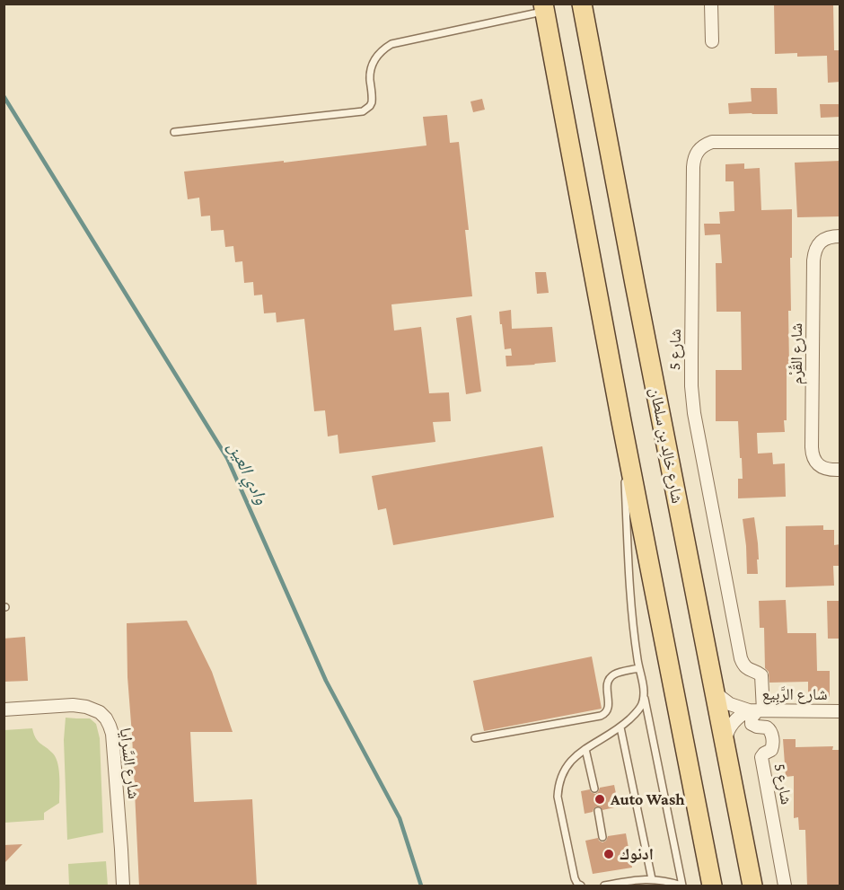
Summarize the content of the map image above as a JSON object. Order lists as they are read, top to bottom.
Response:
{
  "streets": {
    "main road": ["شارع خالِد بن سلطان"],
    "street": [
      "شارع 5",
      "شارع القُرْم",
      "شارع الرَّبِيع",
      "شارع السَّرايا"
    ]
  },
  "crossings": [
    ["شارع 5", "شارع الرَّبِيع"],
    ["شارع خالِد بن سلطان", "شارع الرَّبِيع"]
  ],
  "water": ["وادي العين"],
  "places": ["Auto Wash", "ادنوك"]
}
